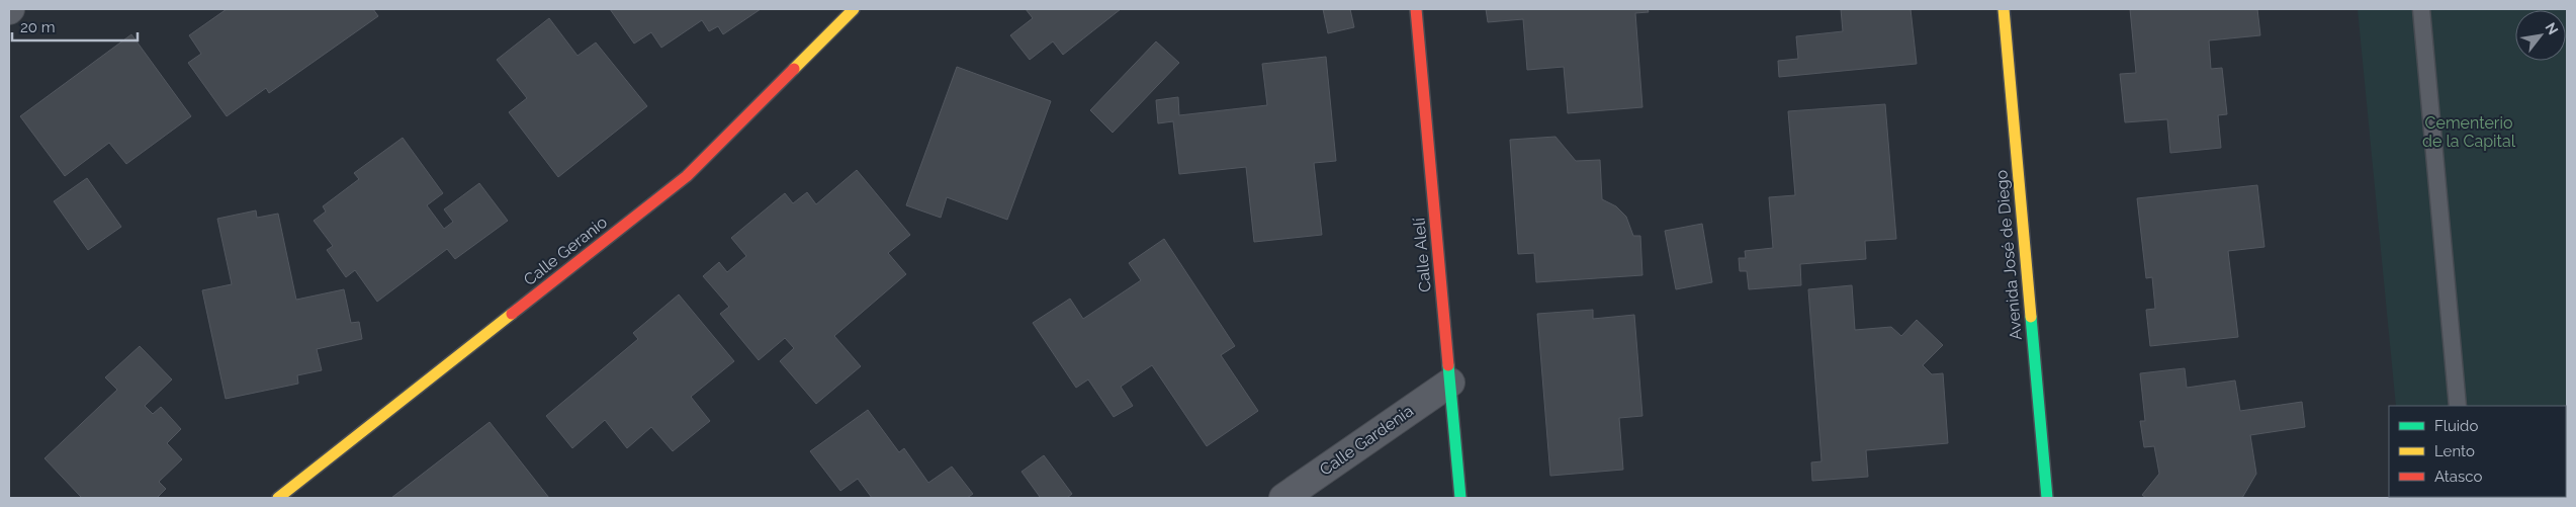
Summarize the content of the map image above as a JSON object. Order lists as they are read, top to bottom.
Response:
{
  "streets": {
    "street": [
      "Calle Geranio",
      "Calle Alelí",
      "Avenida José de Diego",
      "Calle Gardenia"
    ]
  },
  "crossings": [
    ["Calle Alelí", "Calle Gardenia"]
  ],
  "parks": ["Cementerio de la Capital"],
  "legend": ["Fluido", "Lento", "Atasco"],
  "scale_bar": "20 m",
  "north": "top right"
}
